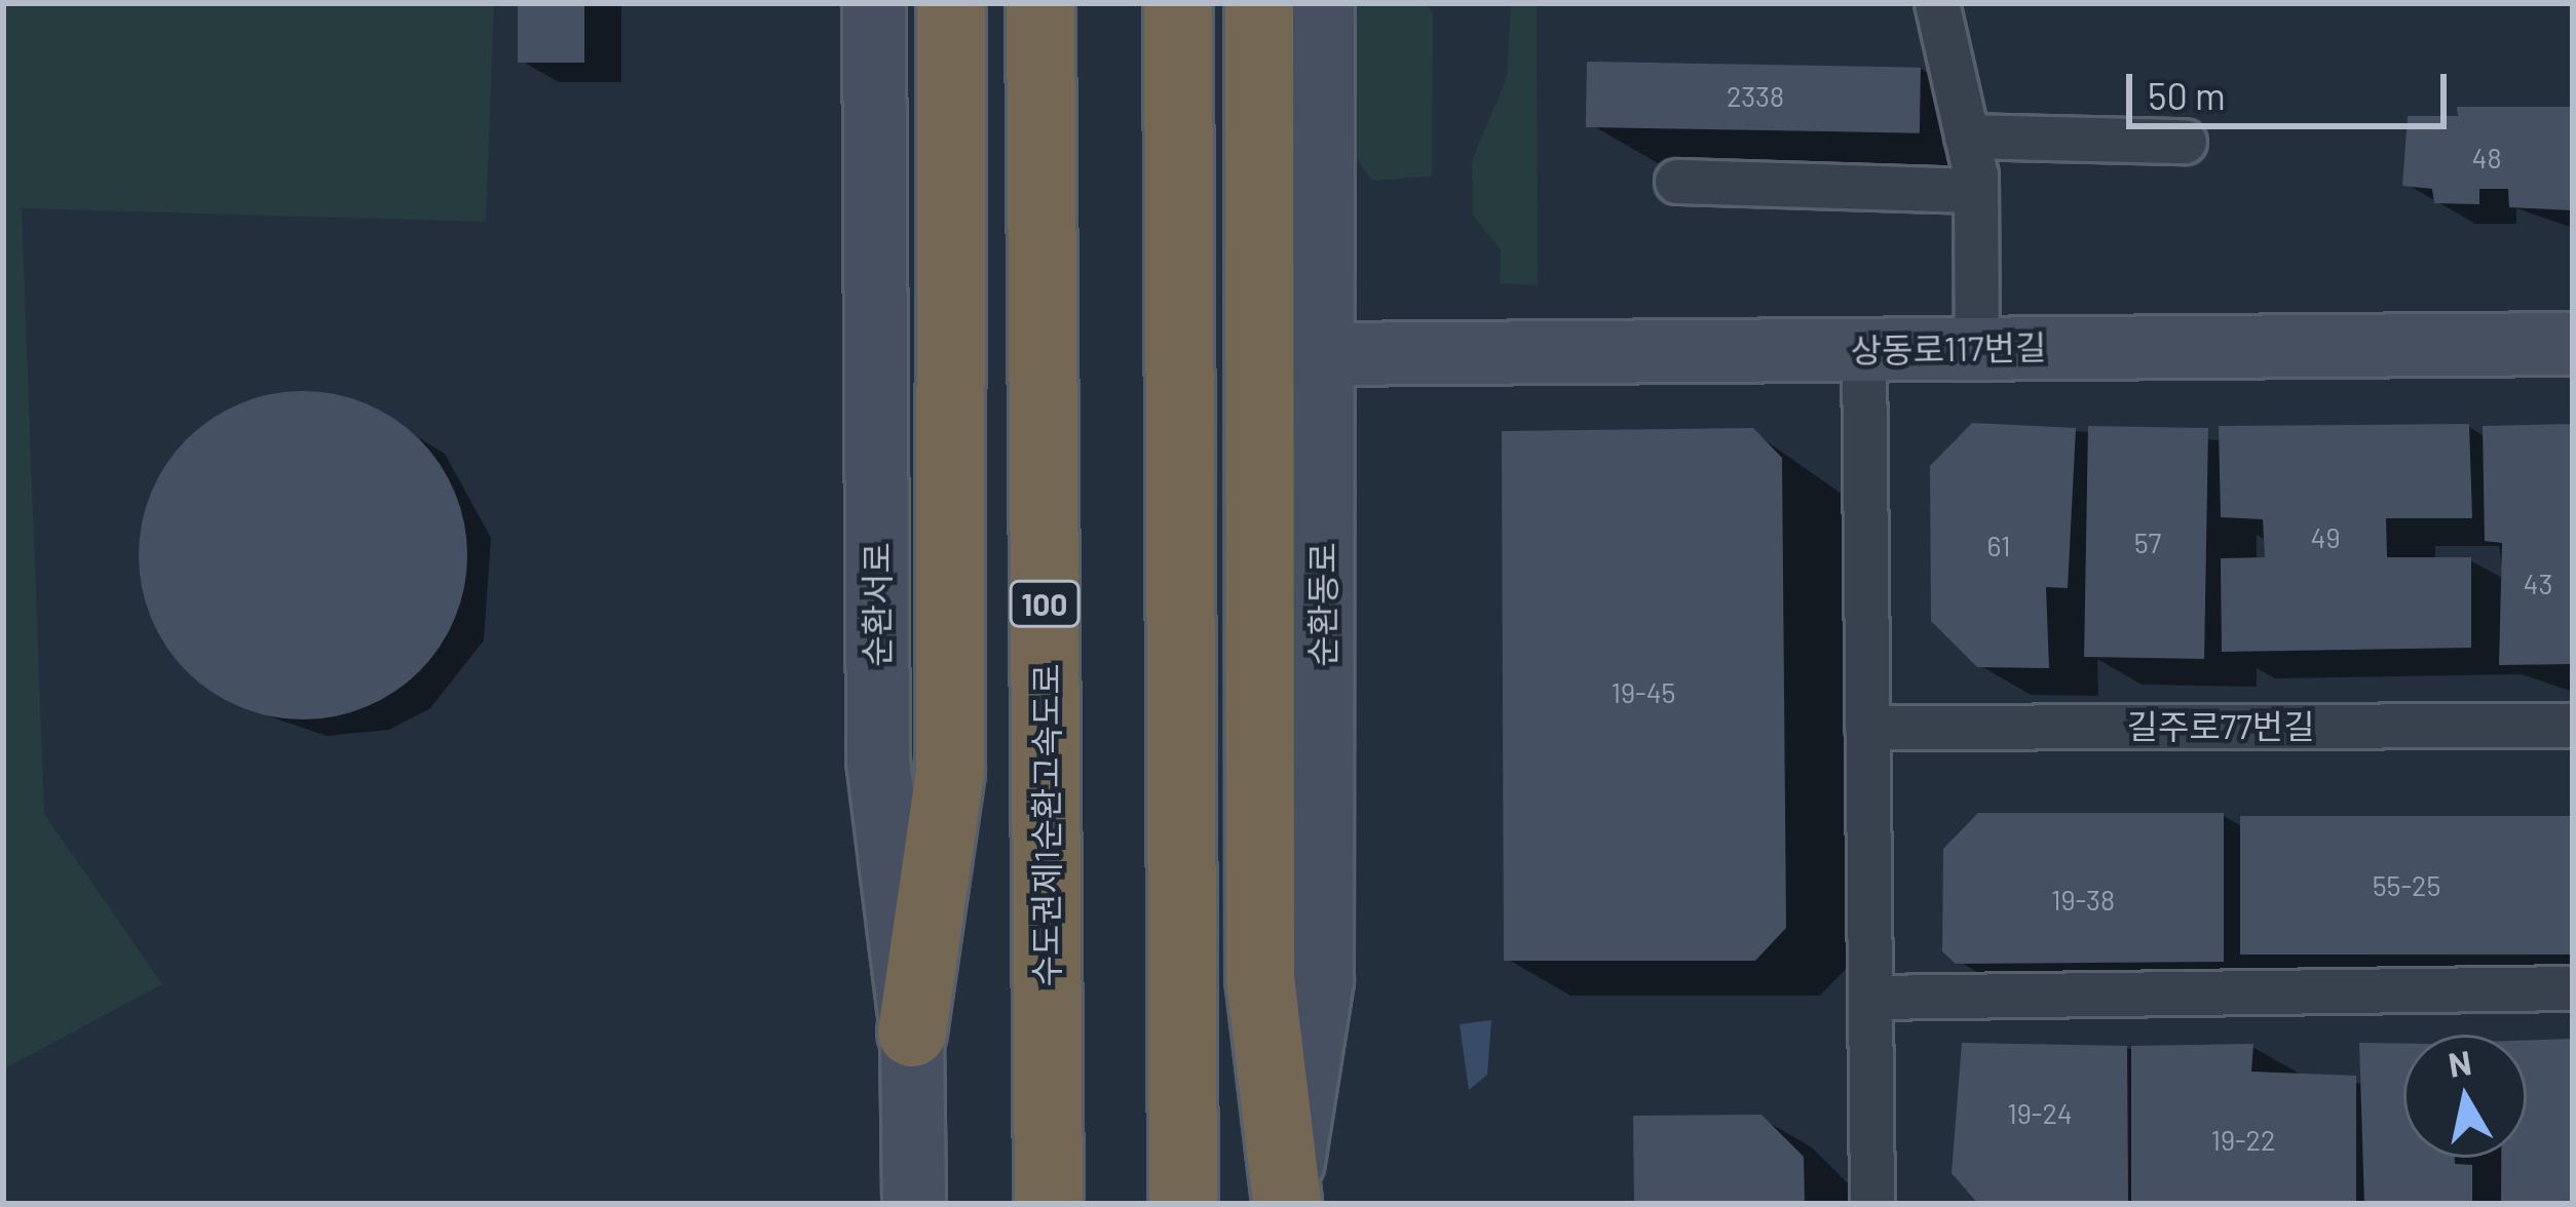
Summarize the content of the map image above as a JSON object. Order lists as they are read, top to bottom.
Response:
{
  "streets": {
    "highway": ["100", "수도권제1순환고속도로"],
    "street": [
      "상동로117번길",
      "순환서로",
      "순환동로",
      "길주로77번길"
    ]
  },
  "crossings": [
    ["상동로117번길", "순환동로"]
  ],
  "house_numbers": [
    "2338",
    "48",
    "49",
    "57",
    "61",
    "43",
    "19-45",
    "55-25",
    "19-38",
    "19-24",
    "19-22"
  ],
  "scale_bar": "50 m",
  "north": "top"
}
